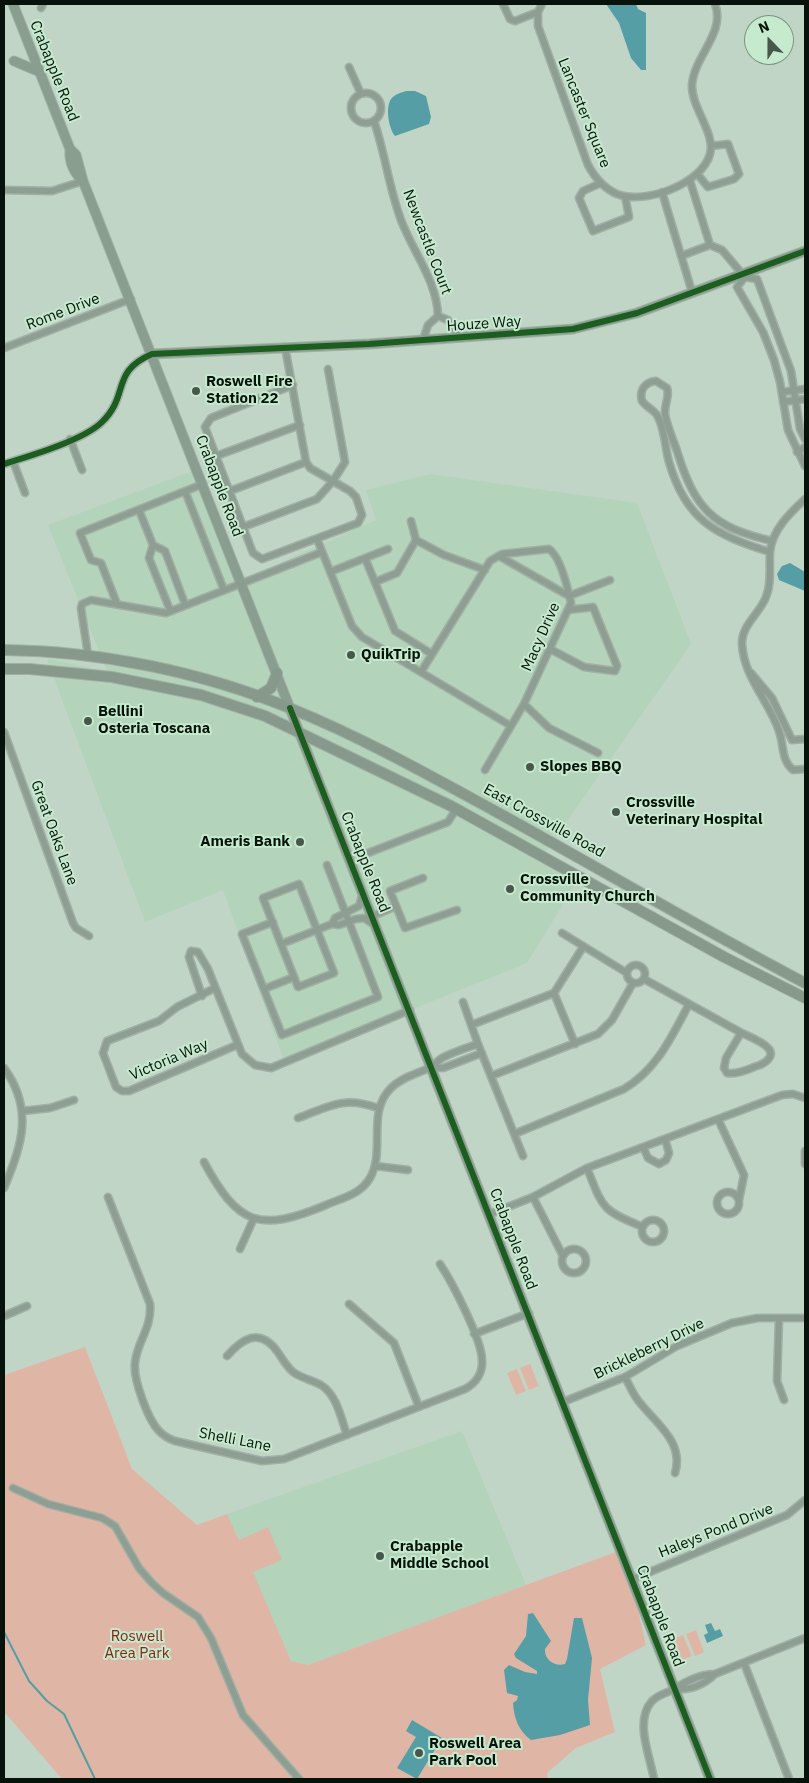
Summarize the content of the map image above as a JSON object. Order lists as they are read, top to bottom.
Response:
{
  "streets": {
    "main road": ["East Crossville Road"],
    "street": [
      "Crabapple Road",
      "Lancaster Square",
      "Newcastle Court",
      "Rome Drive",
      "Houze Way",
      "Macy Drive",
      "Great Oaks Lane",
      "Victoria Way",
      "Brickleberry Drive",
      "Shelli Lane",
      "Haleys Pond Drive"
    ]
  },
  "crossings": [
    ["Crabapple Road", "Rome Drive"],
    ["Crabapple Road", "Houze Way"],
    ["Crabapple Road", "East Crossville Road"],
    ["Crabapple Road", "Brickleberry Drive"],
    ["Crabapple Road", "Haleys Pond Drive"],
    ["Newcastle Court", "Houze Way"]
  ],
  "parks": ["Roswell Area Park"],
  "places": [
    "Roswell Fire Station 22",
    "QuikTrip",
    "Bellini Osteria Toscana",
    "Slopes BBQ",
    "Crossville Veterinary Hospital",
    "Ameris Bank",
    "Crossville Community Church",
    "Crabapple Middle School",
    "Roswell Area Park Pool"
  ],
  "north": "top"
}
